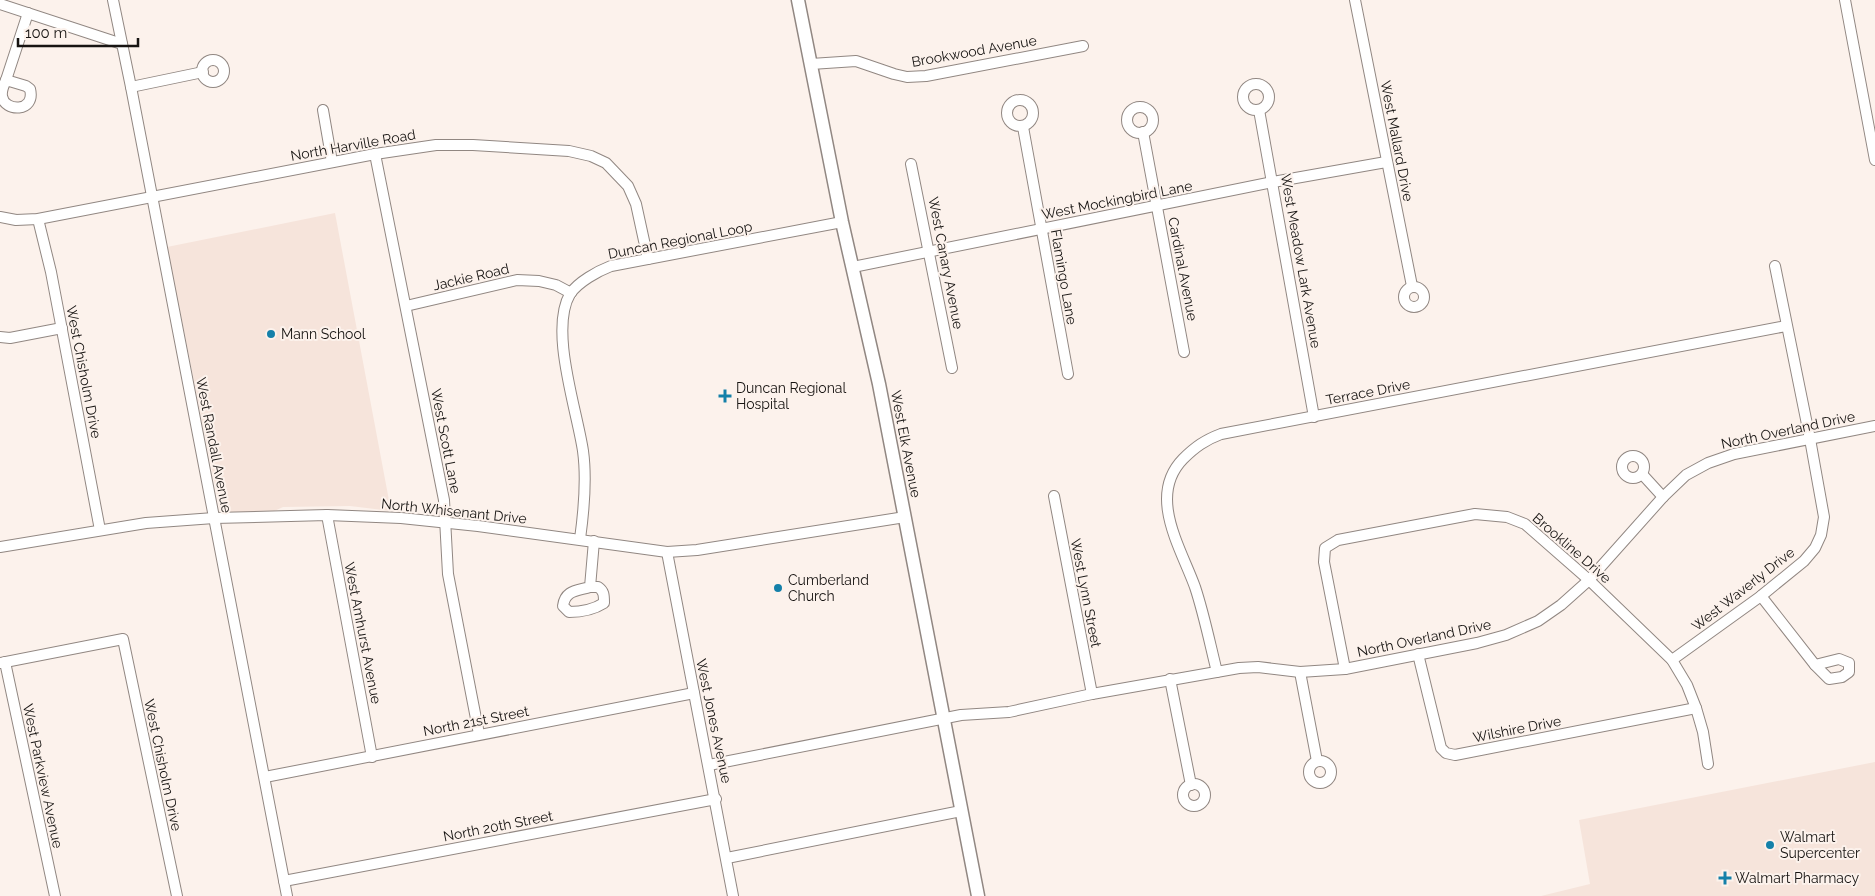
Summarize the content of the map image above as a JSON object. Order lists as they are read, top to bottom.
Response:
{
  "streets": {
    "main road": ["West Elk Avenue"],
    "street": [
      "Brookwood Avenue",
      "West Mallard Drive",
      "North Harville Road",
      "West Mockingbird Lane",
      "Duncan Regional Loop",
      "West Meadow Lark Avenue",
      "West Canary Avenue",
      "Cardinal Avenue",
      "Jackie Road",
      "Flamingo Lane",
      "West Chisholm Drive",
      "Terrace Drive",
      "North Overland Drive",
      "West Scott Lane",
      "West Randall Avenue",
      "North Whisenant Drive",
      "Brookline Drive",
      "West Waverly Drive",
      "West Lynn Street",
      "West Amhurst Avenue",
      "North 21st Street",
      "West Jones Avenue",
      "Wilshire Drive",
      "West Parkview Avenue",
      "North 20th Street"
    ]
  },
  "crossings": [
    ["Brookwood Avenue", "West Elk Avenue"],
    ["West Mallard Drive", "West Mockingbird Lane"],
    ["North Harville Road", "Duncan Regional Loop"],
    ["North Harville Road", "West Chisholm Drive"],
    ["North Harville Road", "West Scott Lane"],
    ["North Harville Road", "West Randall Avenue"],
    ["West Mockingbird Lane", "West Meadow Lark Avenue"],
    ["West Mockingbird Lane", "West Canary Avenue"],
    ["West Mockingbird Lane", "Cardinal Avenue"],
    ["West Mockingbird Lane", "Flamingo Lane"],
    ["West Mockingbird Lane", "West Elk Avenue"],
    ["Duncan Regional Loop", "Jackie Road"],
    ["Duncan Regional Loop", "West Elk Avenue"],
    ["West Meadow Lark Avenue", "Terrace Drive"],
    ["Jackie Road", "West Scott Lane"],
    ["West Chisholm Drive", "North Whisenant Drive"],
    ["West Chisholm Drive", "West Parkview Avenue"],
    ["Terrace Drive", "North Overland Drive"],
    ["Terrace Drive", "West Waverly Drive"],
    ["North Overland Drive", "West Elk Avenue"],
    ["North Overland Drive", "Brookline Drive"],
    ["North Overland Drive", "West Waverly Drive"],
    ["North Overland Drive", "West Lynn Street"],
    ["North Overland Drive", "Wilshire Drive"],
    ["West Scott Lane", "North Whisenant Drive"],
    ["West Scott Lane", "North 21st Street"],
    ["West Elk Avenue", "North Whisenant Drive"],
    ["West Randall Avenue", "North Whisenant Drive"],
    ["West Randall Avenue", "North 21st Street"],
    ["West Randall Avenue", "North 20th Street"],
    ["North Whisenant Drive", "West Amhurst Avenue"],
    ["North Whisenant Drive", "West Jones Avenue"],
    ["Brookline Drive", "West Waverly Drive"],
    ["Brookline Drive", "Wilshire Drive"],
    ["West Amhurst Avenue", "North 21st Street"],
    ["North 21st Street", "West Jones Avenue"],
    ["West Jones Avenue", "North 20th Street"]
  ],
  "places": {
    "other": ["Mann School", "Cumberland Church", "Walmart Supercenter"],
    "health": ["Duncan Regional Hospital", "Walmart Pharmacy"]
  },
  "scale_bar": "100 m"
}
